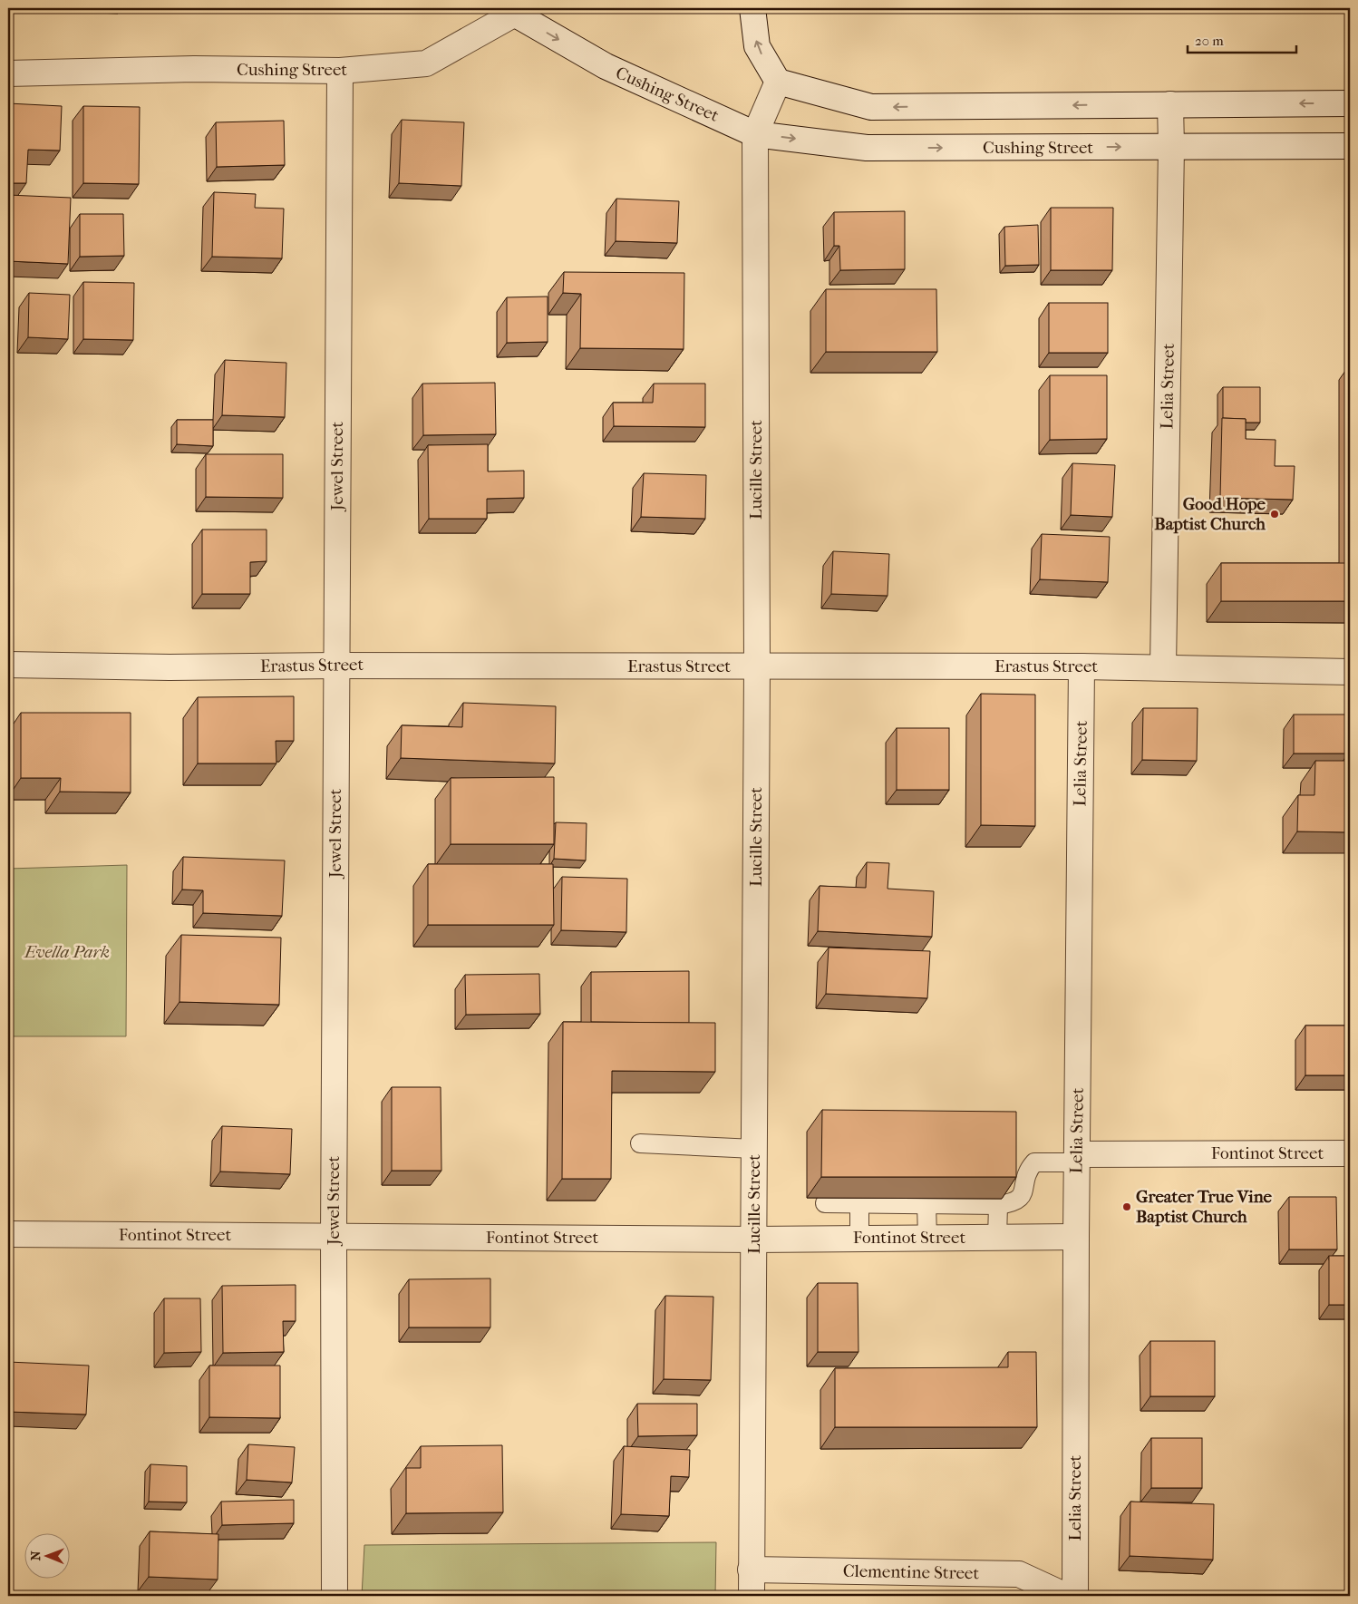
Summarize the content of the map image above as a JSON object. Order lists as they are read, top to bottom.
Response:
{
  "streets": {
    "street": [
      "Cushing Street",
      "Lelia Street",
      "Jewel Street",
      "Lucille Street",
      "Erastus Street",
      "Fontinot Street",
      "Clementine Street"
    ]
  },
  "crossings": [
    ["Cushing Street", "Lelia Street"],
    ["Cushing Street", "Jewel Street"],
    ["Cushing Street", "Lucille Street"],
    ["Lelia Street", "Erastus Street"],
    ["Lelia Street", "Fontinot Street"],
    ["Jewel Street", "Erastus Street"],
    ["Jewel Street", "Fontinot Street"],
    ["Lucille Street", "Erastus Street"],
    ["Lucille Street", "Fontinot Street"],
    ["Lucille Street", "Clementine Street"]
  ],
  "parks": ["Evella Park"],
  "places": ["Good Hope Baptist Church", "Greater True Vine Baptist Church"],
  "scale_bar": "20 m",
  "north": "left"
}
